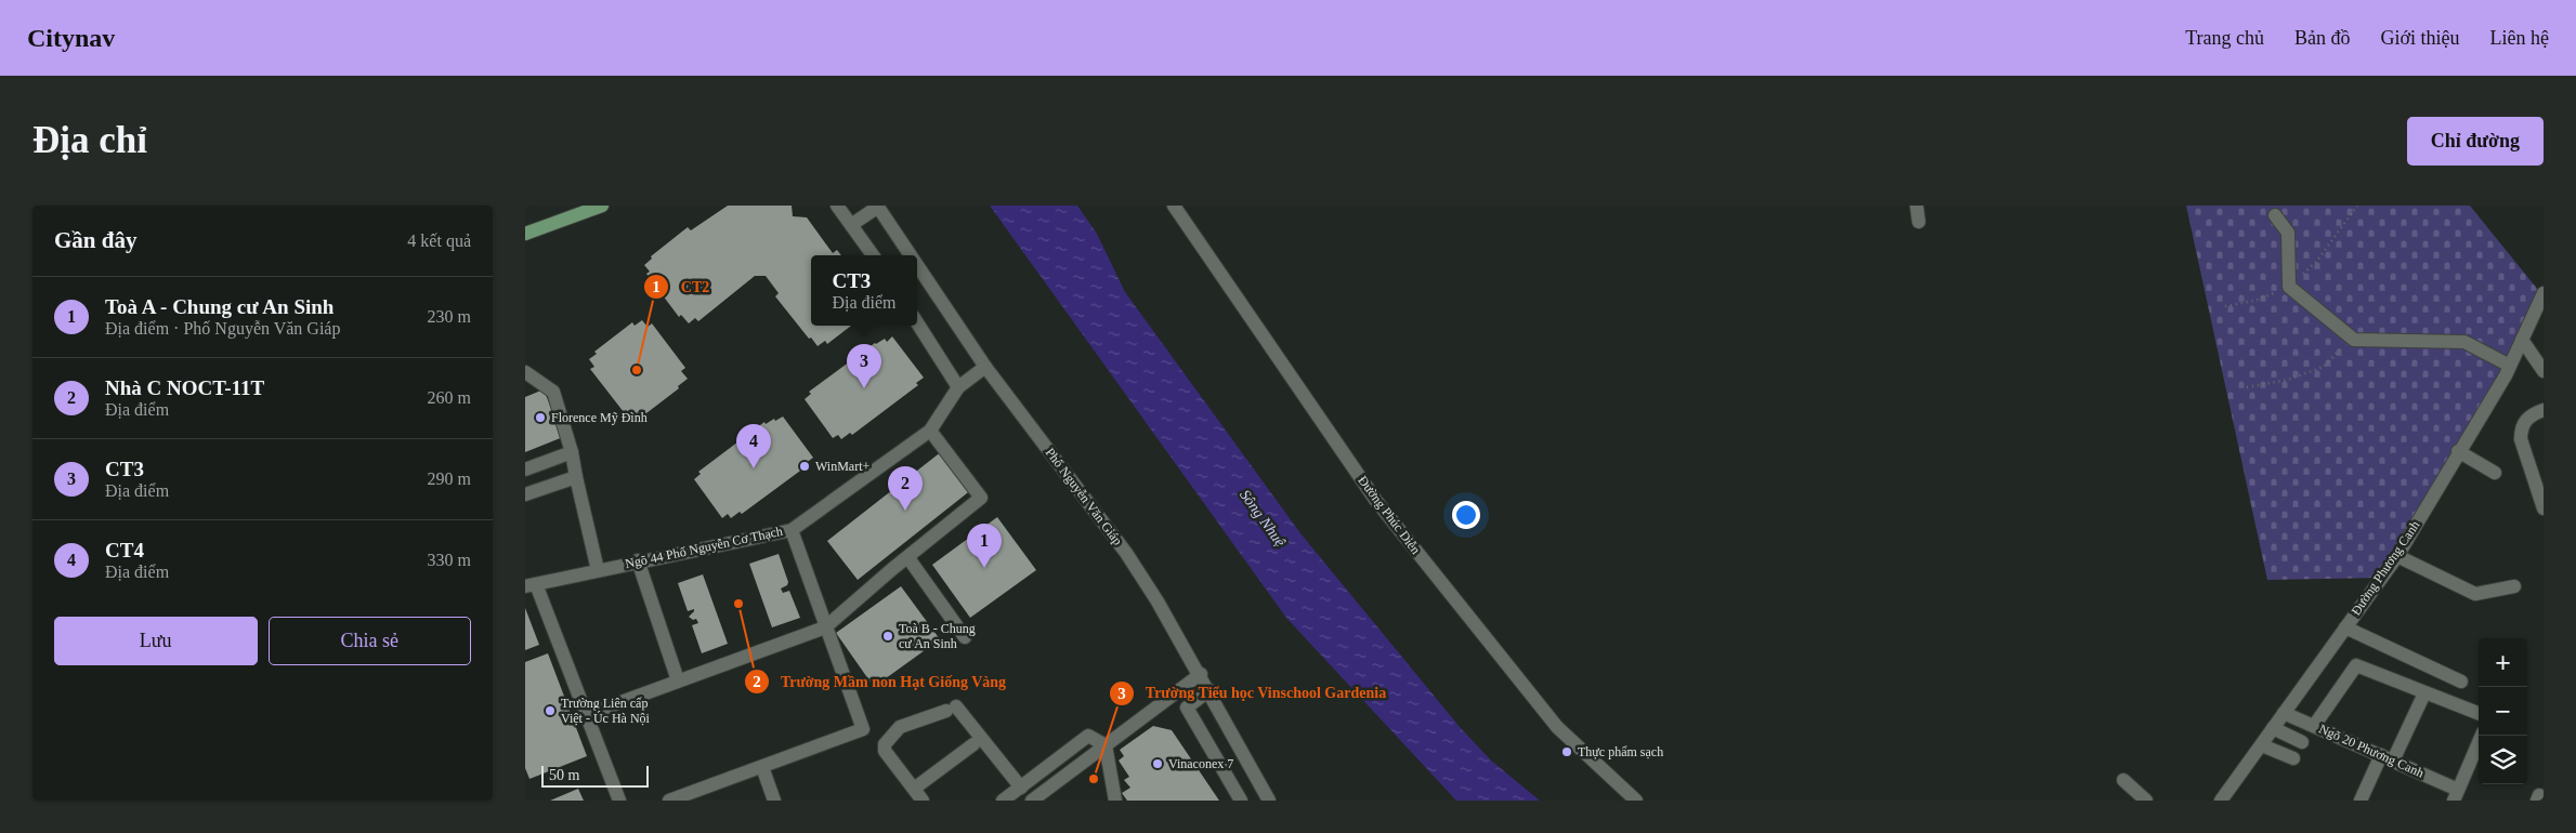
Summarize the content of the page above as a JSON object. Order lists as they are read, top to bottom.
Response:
{
  "streets": {
    "street": [
      "Phố Nguyễn Văn Giáp",
      "Đường Phúc Diễn",
      "Ngõ 44 Phố Nguyễn Cơ Thạch",
      "Đường Phương Canh",
      "Ngõ 20 Phương Canh"
    ]
  },
  "crossings": [
    ["Phố Nguyễn Văn Giáp", "Ngõ 44 Phố Nguyễn Cơ Thạch"],
    ["Đường Phương Canh", "Ngõ 20 Phương Canh"]
  ],
  "water": ["Sông Nhuệ"],
  "places": [
    "CT2",
    "Florence Mỹ Đình",
    "WinMart+",
    "Trường Mầm non Hạt Giống Vàng",
    "Toà B - Chung cư An Sinh",
    "Trường Liên cấp Việt - Úc Hà Nội",
    "Thực phẩm sạch",
    "Vinaconex 7",
    "Trường Tiểu học Vinschool Gardenia"
  ],
  "scale_bar": "50 m",
  "page": {
    "header": "Citynav",
    "nav": [
      "Trang chủ",
      "Bản đồ",
      "Giới thiệu",
      "Liên hệ"
    ],
    "buttons": [
      "Chỉ đường",
      ["Lưu", "Chia sẻ"]
    ],
    "title": "Địa chỉ",
    "heading": ["Gần đây", "4 kết quả"],
    "popup": ["CT3", "Địa điểm"],
    "list": [
      {
        "mark": "1",
        "name": "Toà A - Chung cư An Sinh",
        "note": "Địa điểm · Phố Nguyễn Văn Giáp",
        "value": "230 m"
      },
      {
        "mark": "2",
        "name": "Nhà C NOCT-11T",
        "note": "Địa điểm",
        "value": "260 m"
      },
      {
        "mark": "3",
        "name": "CT3",
        "note": "Địa điểm",
        "value": "290 m"
      },
      {
        "mark": "4",
        "name": "CT4",
        "note": "Địa điểm",
        "value": "330 m"
      }
    ],
    "pins": [
      "3",
      "4",
      "2",
      "1"
    ],
    "map_buttons": ["+", "−"],
    "scale": "50 m"
  }
}
